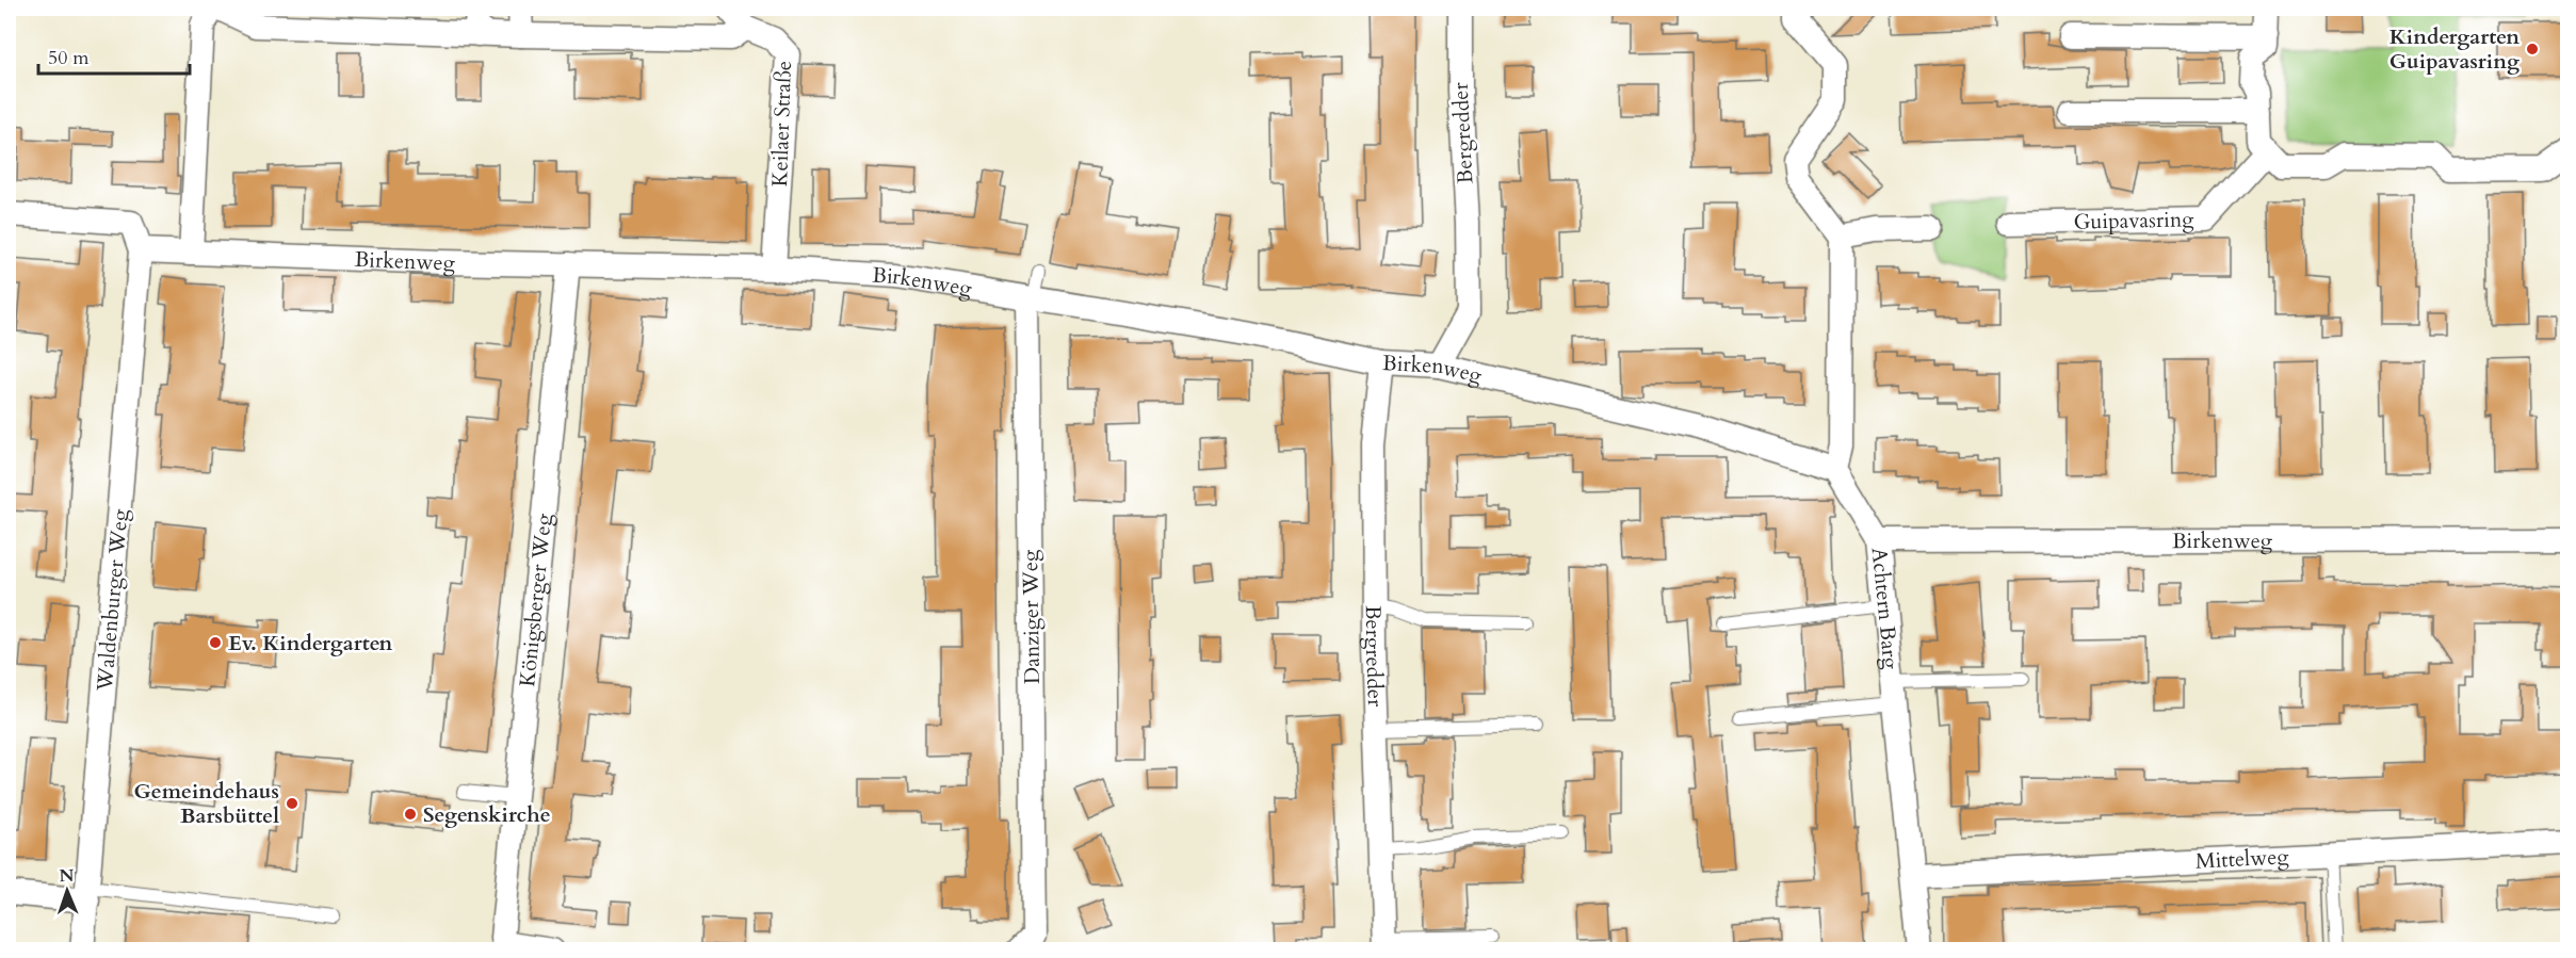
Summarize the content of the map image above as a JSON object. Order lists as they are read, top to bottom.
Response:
{
  "streets": {
    "street": [
      "Keilaer Straße",
      "Bergredder",
      "Guipavasring",
      "Birkenweg",
      "Waldenburger Weg",
      "Königsberger Weg",
      "Achtern Barg",
      "Danziger Weg",
      "Mittelweg"
    ]
  },
  "crossings": [
    ["Keilaer Straße", "Birkenweg"],
    ["Bergredder", "Birkenweg"],
    ["Birkenweg", "Waldenburger Weg"],
    ["Birkenweg", "Königsberger Weg"],
    ["Birkenweg", "Achtern Barg"],
    ["Birkenweg", "Danziger Weg"],
    ["Achtern Barg", "Mittelweg"]
  ],
  "places": [
    "Kindergarten Guipavasring",
    "Ev. Kindergarten",
    "Gemeindehaus Barsbüttel",
    "Segenskirche"
  ],
  "scale_bar": "50 m",
  "north": "top"
}
